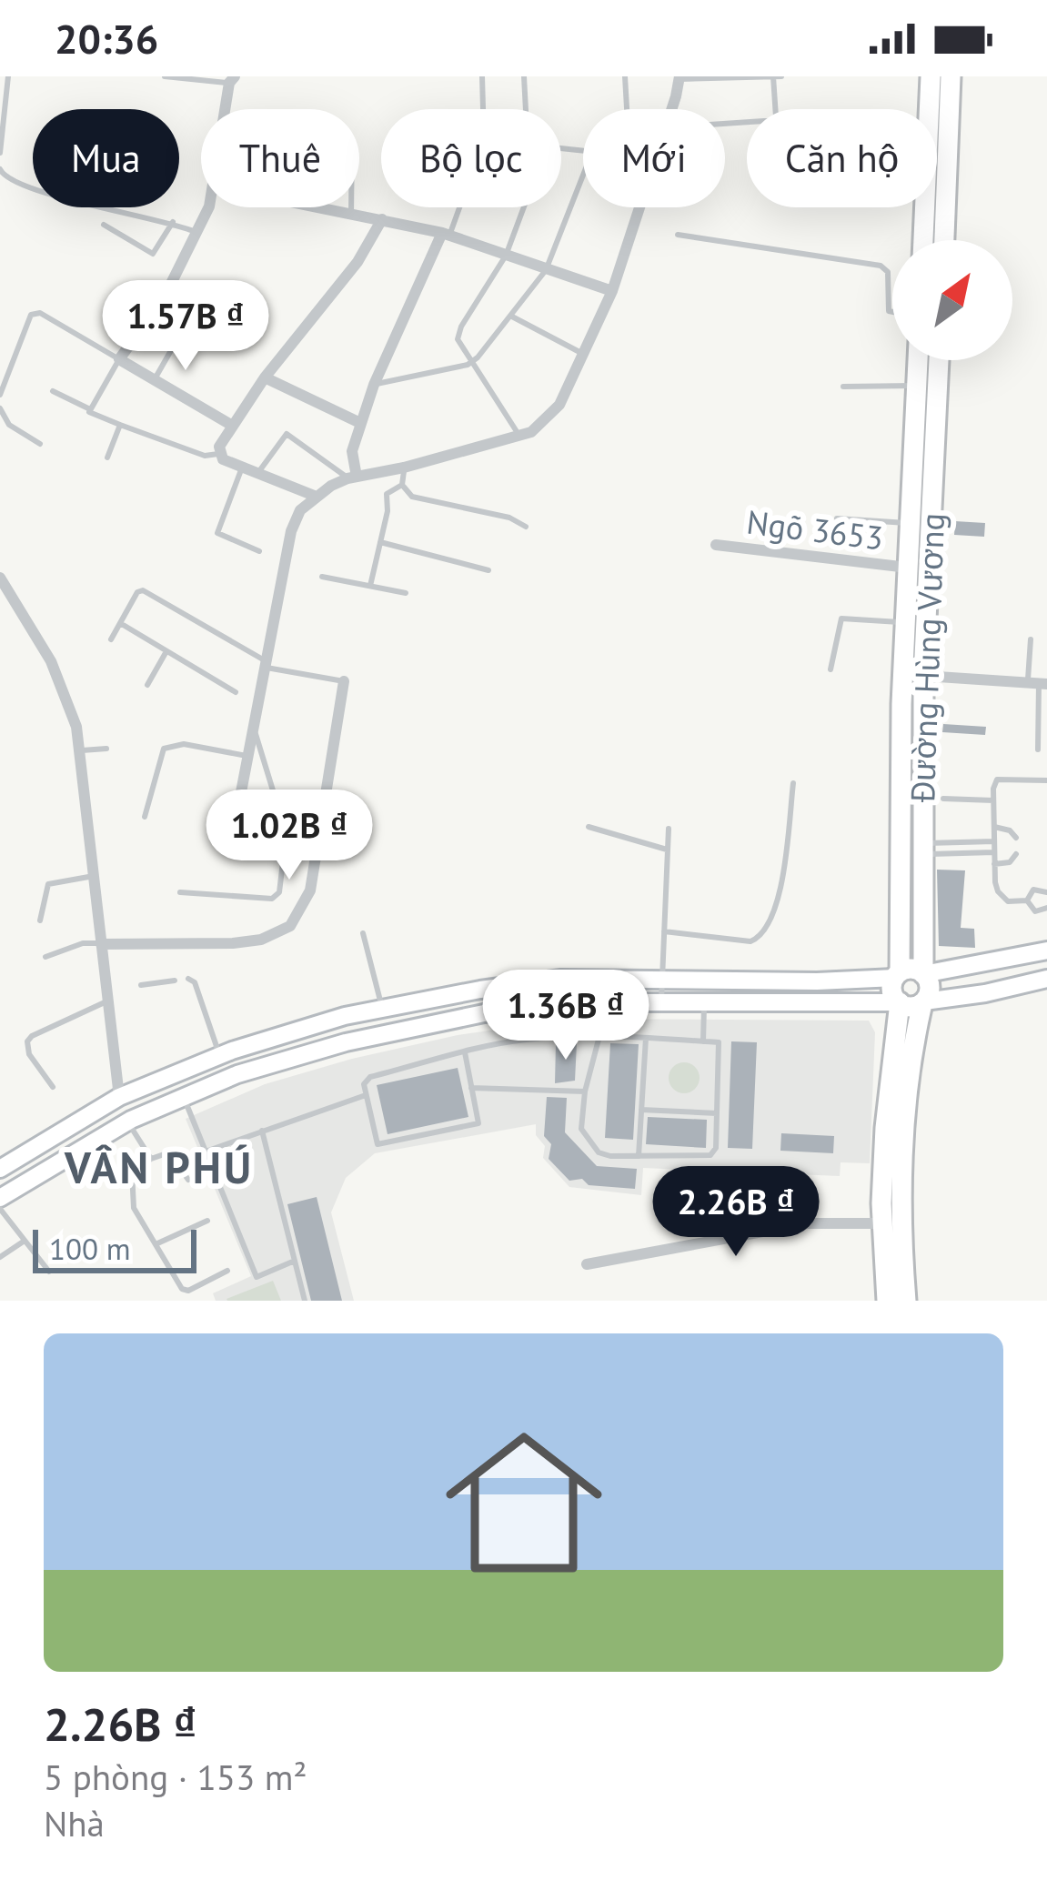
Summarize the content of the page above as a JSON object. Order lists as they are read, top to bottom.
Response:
{
  "streets": {
    "highway": ["Đường Hùng Vương"],
    "street": ["Ngõ 3653"]
  },
  "crossings": [
    ["Ngõ 3653", "Đường Hùng Vương"]
  ],
  "districts": ["VÂN PHÚ"],
  "scale_bar": "100 m",
  "north": "top right",
  "page": {
    "status": "20:36",
    "chip": [
      "Mua",
      "Thuê",
      "Bộ lọc",
      "Mới",
      "Căn hộ"
    ],
    "price": [
      "1.57B ₫",
      "1.02B ₫",
      "1.36B ₫",
      "2.26B ₫"
    ],
    "scale": "100 m",
    "list": [
      {
        "name": "2.26B ₫",
        "note": "5 phòng · 153 m² · Nhà"
      }
    ]
  }
}
